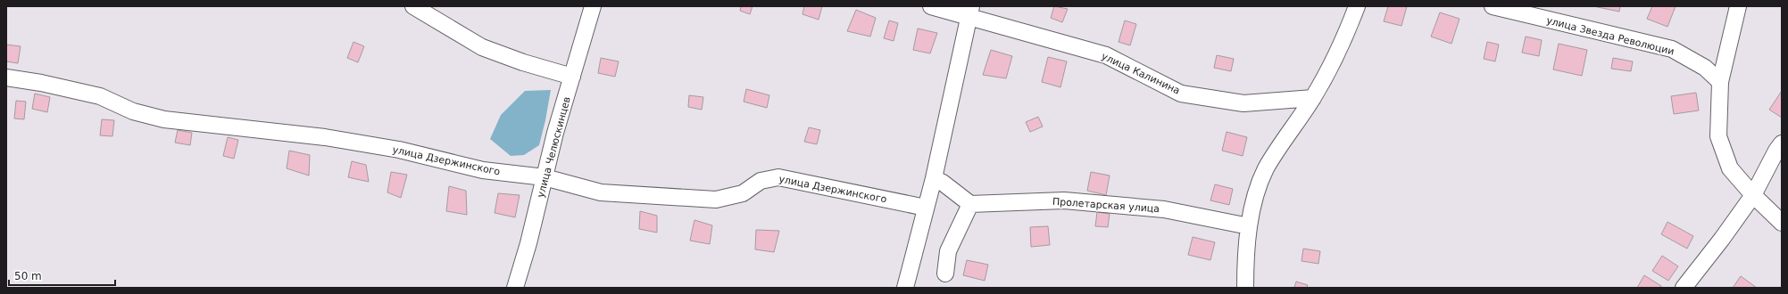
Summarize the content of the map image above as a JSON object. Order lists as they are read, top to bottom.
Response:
{
  "streets": {
    "street": [
      "улица Звезда Революции",
      "улица Калинина",
      "улица Челюскинцев",
      "улица Дзержинского",
      "Пролетарская улица"
    ]
  },
  "crossings": [
    ["улица Челюскинцев", "улица Дзержинского"]
  ],
  "scale_bar": "50 m"
}
